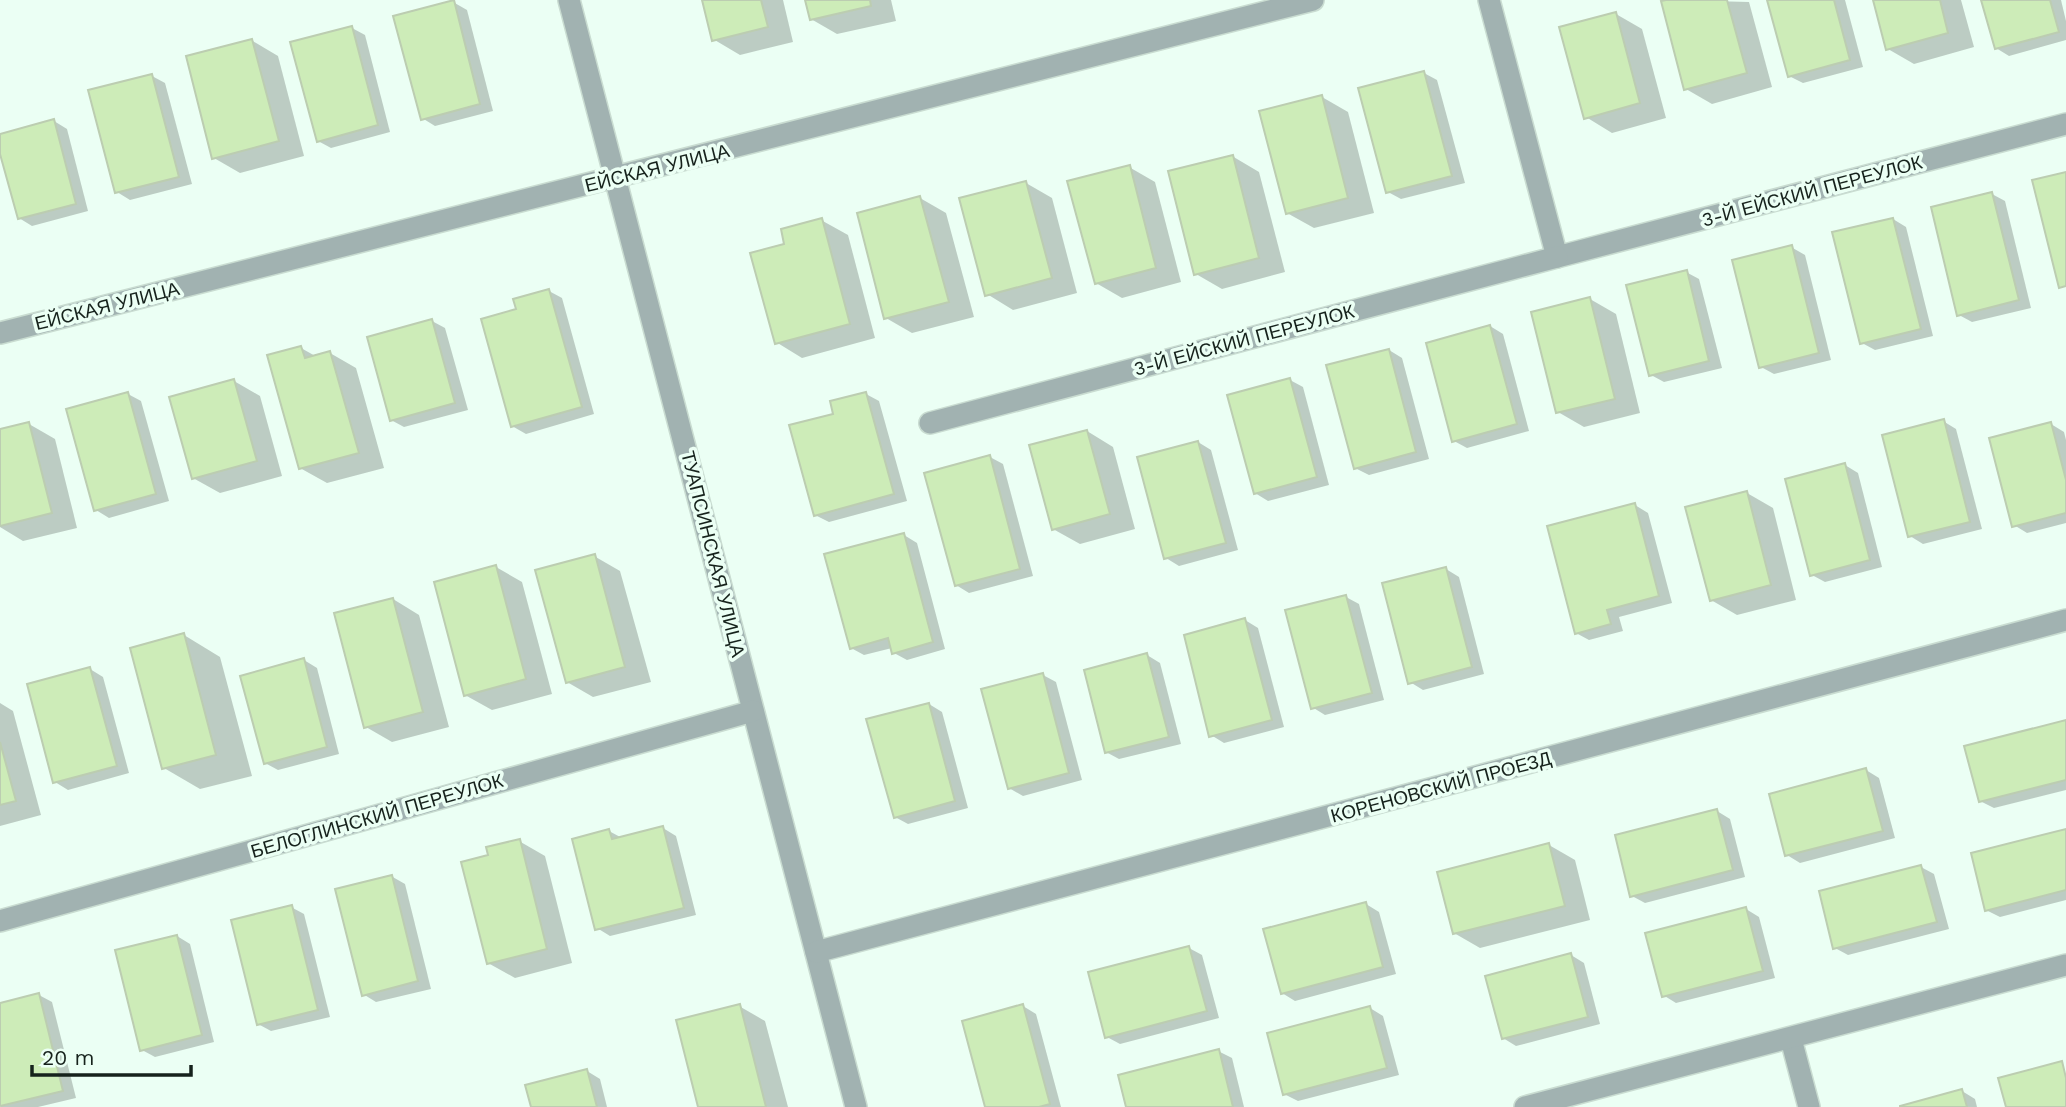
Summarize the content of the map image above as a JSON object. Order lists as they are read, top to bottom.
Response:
{
  "streets": {
    "street": [
      "ЕЙСКАЯ УЛИЦА",
      "3-Й ЕЙСКИЙ ПЕРЕУЛОК",
      "ТУАПСИНСКАЯ УЛИЦА",
      "КОРЕНОВСКИЙ ПРОЕЗД",
      "БЕЛОГЛИНСКИЙ ПЕРЕУЛОК"
    ]
  },
  "crossings": [
    ["ЕЙСКАЯ УЛИЦА", "ТУАПСИНСКАЯ УЛИЦА"],
    ["ТУАПСИНСКАЯ УЛИЦА", "КОРЕНОВСКИЙ ПРОЕЗД"],
    ["ТУАПСИНСКАЯ УЛИЦА", "БЕЛОГЛИНСКИЙ ПЕРЕУЛОК"]
  ],
  "scale_bar": "20 m"
}
